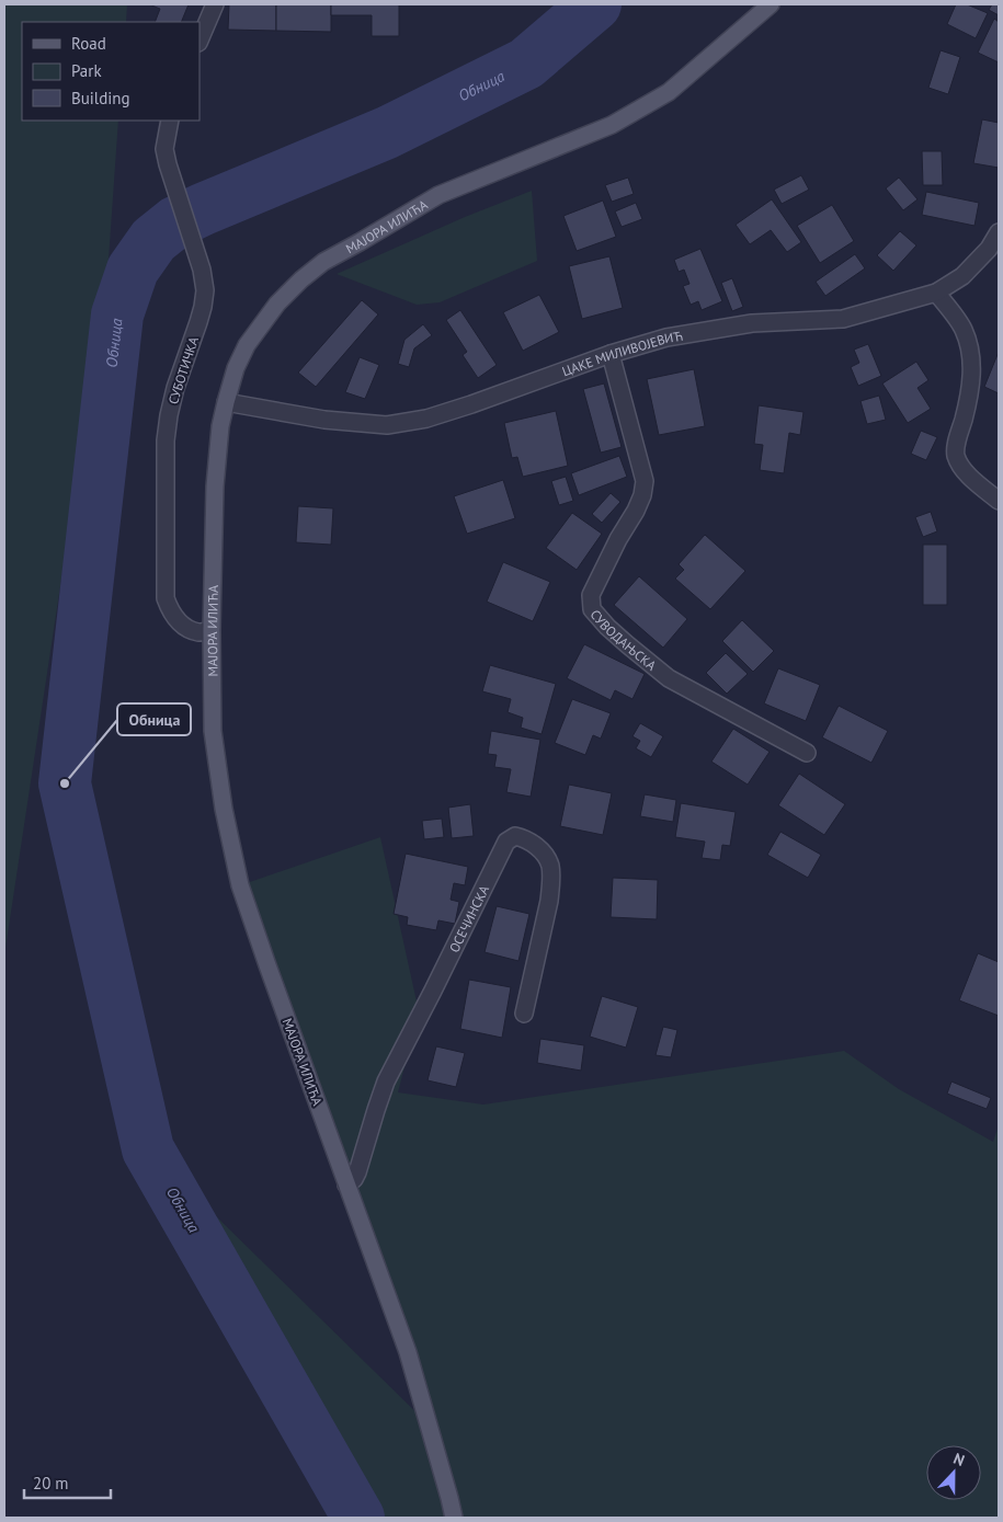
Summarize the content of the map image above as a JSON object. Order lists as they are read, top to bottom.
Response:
{
  "streets": {
    "main road": ["МАЈОРА ИЛИЋА"],
    "street": [
      "ЦАКЕ МИЛИВОЈЕВИЋ",
      "СУБОТИЧКА",
      "СУВОДАЊСКА",
      "ОСЕЧИНСКА"
    ]
  },
  "crossings": [
    ["МАЈОРА ИЛИЋА", "ЦАКЕ МИЛИВОЈЕВИЋ"],
    ["МАЈОРА ИЛИЋА", "СУБОТИЧКА"],
    ["МАЈОРА ИЛИЋА", "ОСЕЧИНСКА"],
    ["ЦАКЕ МИЛИВОЈЕВИЋ", "СУВОДАЊСКА"]
  ],
  "water": ["Обница"],
  "places": ["Обница"],
  "legend": ["Road", "Park", "Building"],
  "scale_bar": "20 m",
  "north": "top"
}
